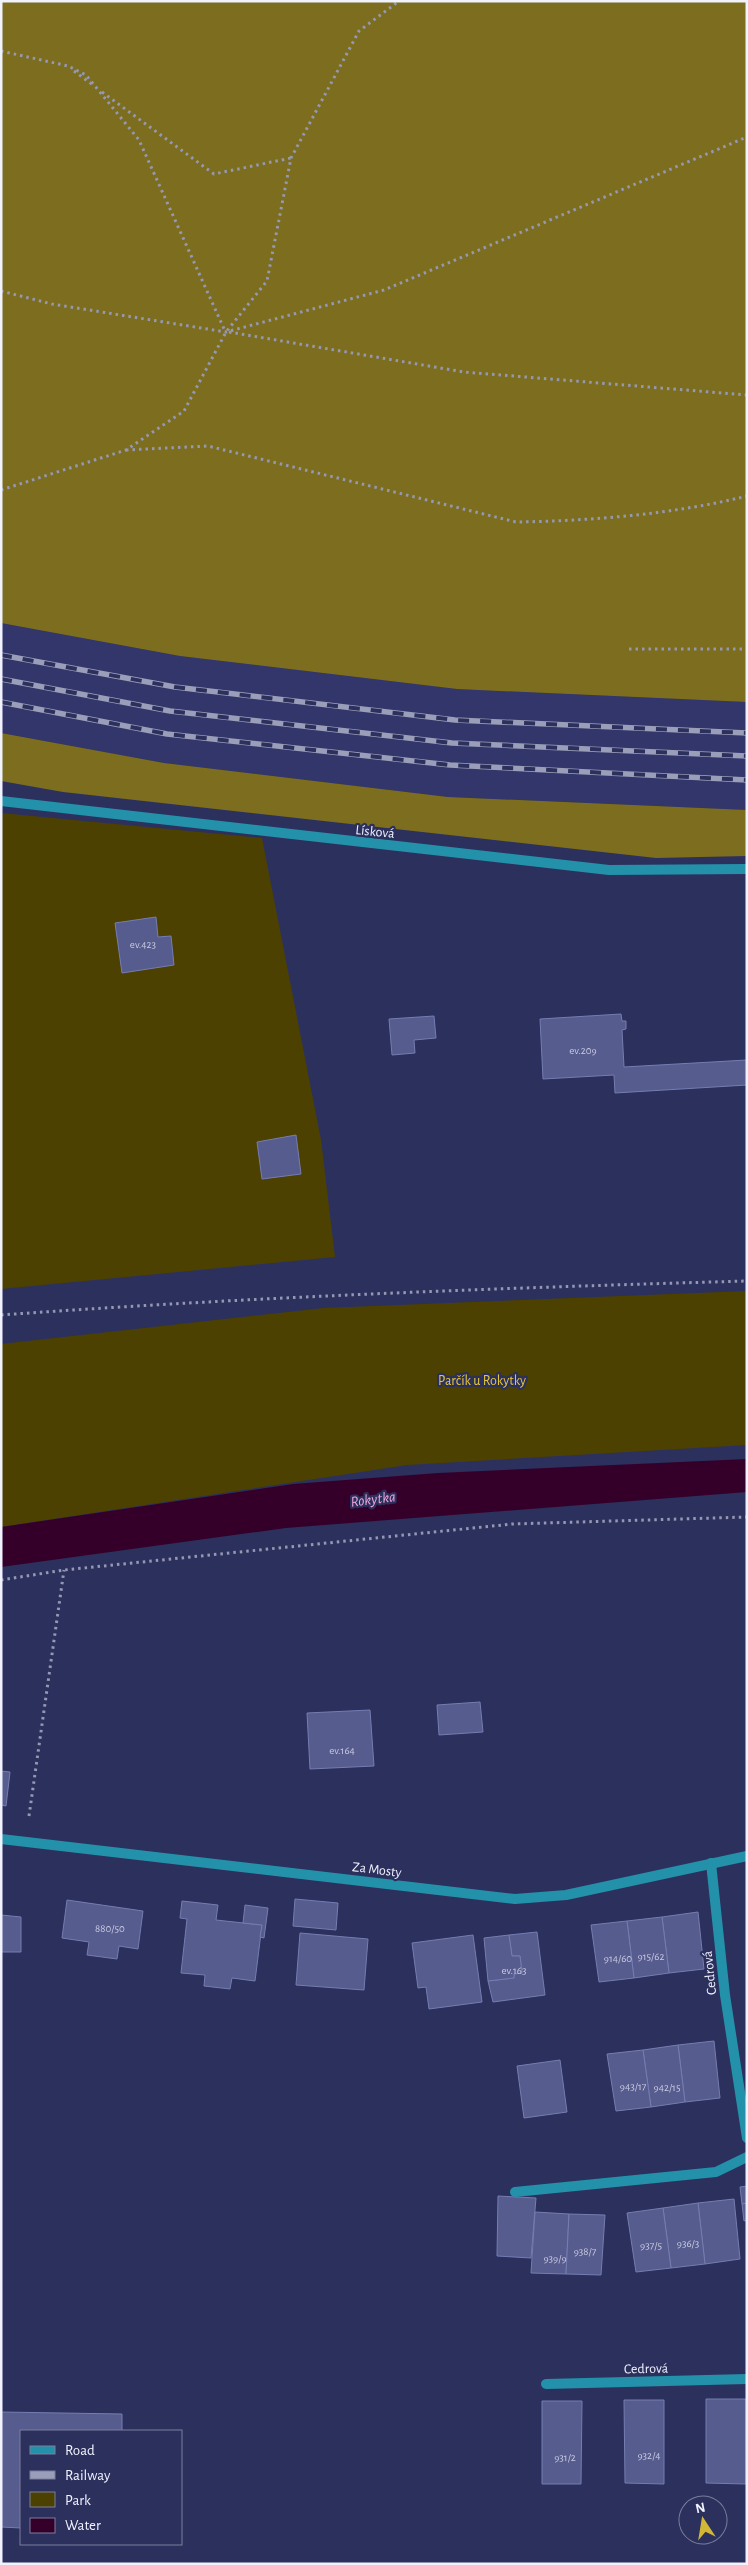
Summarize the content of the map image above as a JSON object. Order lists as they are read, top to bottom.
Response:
{
  "streets": {
    "street": ["Lísková", "Za Mosty", "Cedrová"]
  },
  "crossings": [
    ["Za Mosty", "Cedrová"]
  ],
  "water": ["Rokytka"],
  "parks": ["Parčík u Rokytky"],
  "house_numbers": [
    "ev.423",
    "ev.209",
    "ev.164",
    "880/50",
    "915/62",
    "914/60",
    "ev.163",
    "943/17",
    "942/15",
    "936/3",
    "937/5",
    "938/7",
    "939/9",
    "932/4",
    "931/2"
  ],
  "legend": [
    "Road",
    "Railway",
    "Park",
    "Water"
  ],
  "north": "top"
}
